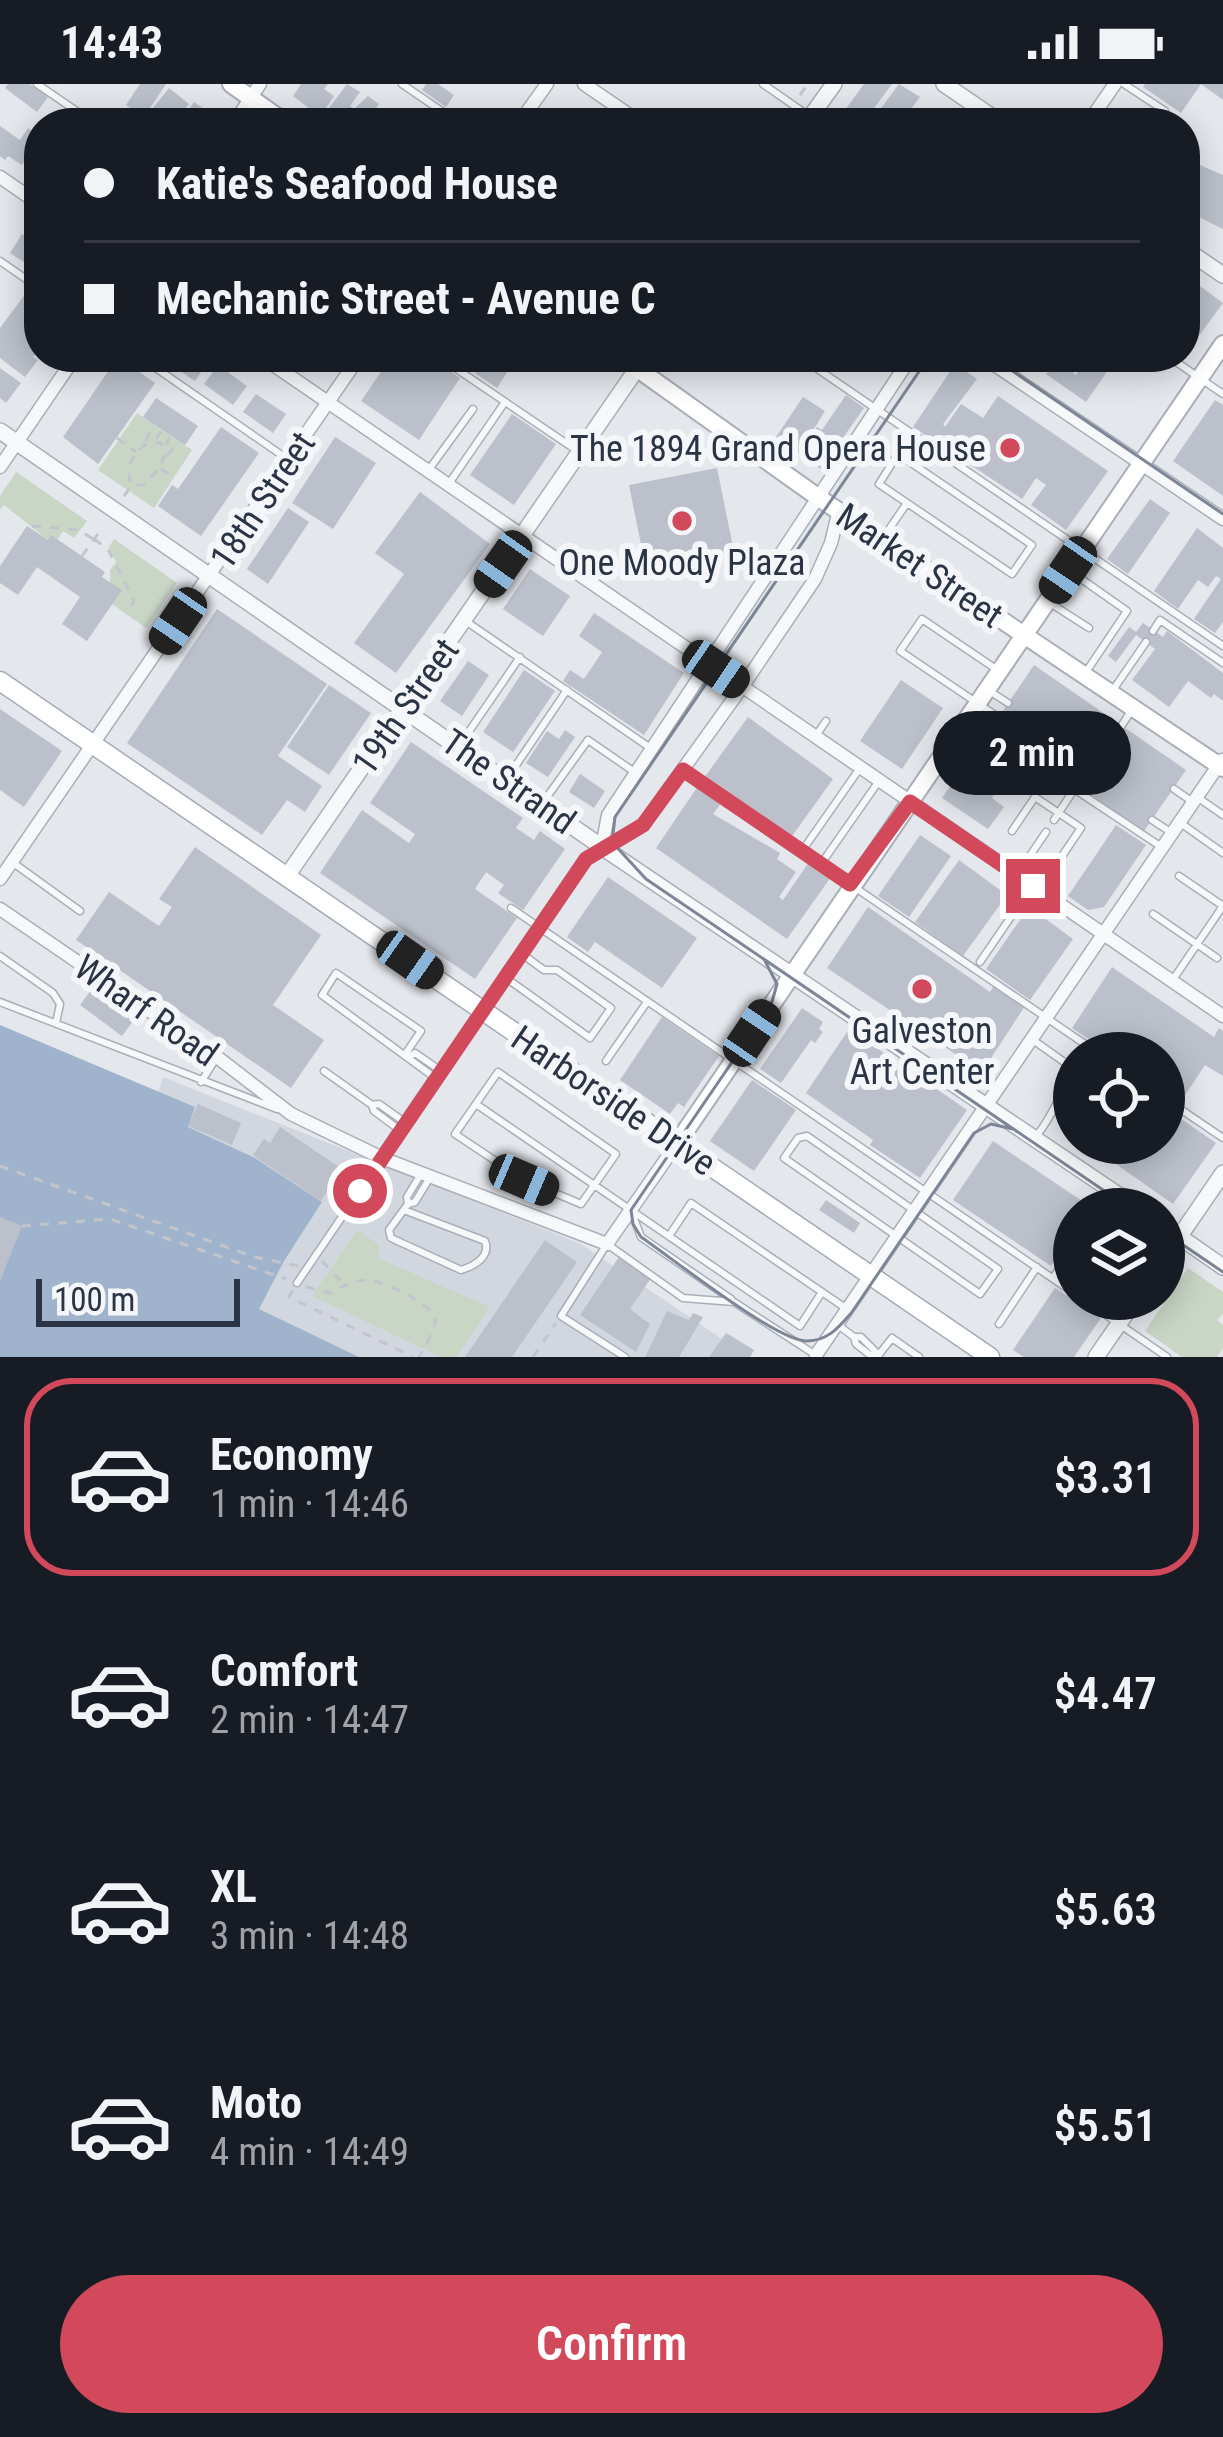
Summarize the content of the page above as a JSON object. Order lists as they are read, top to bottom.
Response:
{
  "streets": {
    "main road": ["Market Street", "Harborside Drive"],
    "street": [
      "18th Street",
      "19th Street",
      "The Strand",
      "Wharf Road"
    ]
  },
  "crossings": [
    ["18th Street", "The Strand"],
    ["18th Street", "Harborside Drive"],
    ["19th Street", "The Strand"],
    ["19th Street", "Harborside Drive"]
  ],
  "places": ["The 1894 Grand Opera House", "One Moody Plaza", "Galveston Art Center"],
  "scale_bar": "100 m",
  "page": {
    "status": "14:43",
    "banner": ["Katie's Seafood House", "Mechanic Street - Avenue C"],
    "bubble": "2 min",
    "scale": "100 m",
    "list": [
      {
        "name": "Economy",
        "note": "1 min · 14:46",
        "value": "$3.31"
      },
      {
        "name": "Comfort",
        "note": "2 min · 14:47",
        "value": "$4.47"
      },
      {
        "name": "XL",
        "note": "3 min · 14:48",
        "value": "$5.63"
      },
      {
        "name": "Moto",
        "note": "4 min · 14:49",
        "value": "$5.51"
      }
    ],
    "buttons": "Confirm"
  }
}
